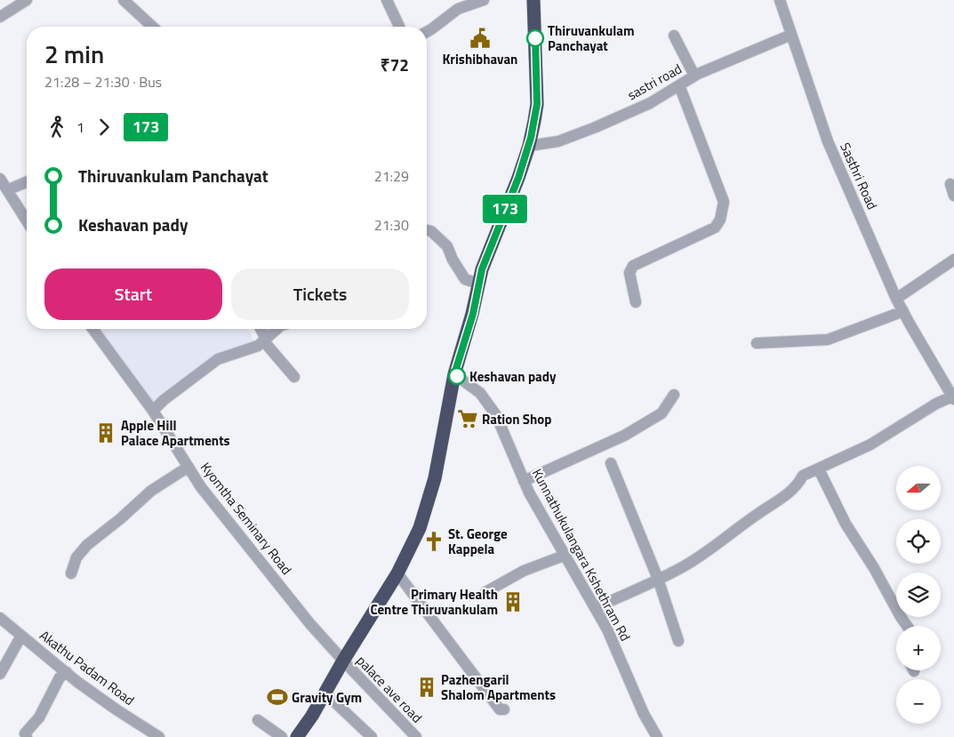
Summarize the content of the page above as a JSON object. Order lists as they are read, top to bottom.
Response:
{
  "streets": {
    "street": [
      "sastri road",
      "Sasthri Road",
      "Kyomtha Seminary Road",
      "Kunnathukulangara Kshethram Rd",
      "Akathu Padam Road",
      "palace ave road"
    ]
  },
  "crossings": [
    ["sastri road", "Sasthri Road"],
    ["Kyomtha Seminary Road", "palace ave road"]
  ],
  "places": {
    "public building": ["Krishibhavan"],
    "other": ["Thiruvankulam Panchayat", "Keshavan pady"],
    "supermarket": ["Ration Shop"],
    "building": ["Apple Hill Palace Apartments", "Primary Health Centre Thiruvankulam", "Pazhengaril Shalom Apartments"],
    "church": ["St. George Kappela"],
    "sports": ["Gravity Gym"]
  },
  "lines": ["bus line 173"],
  "north": "left",
  "page": {
    "on_map": "173",
    "heading": ["2 min", "21:28 – 21:30 · Bus", "₹72"],
    "legs": ["1", "173"],
    "list": [
      {
        "name": "Thiruvankulam Panchayat",
        "value": "21:29"
      },
      {
        "name": "Keshavan pady",
        "value": "21:30"
      }
    ],
    "buttons": ["Start", "Tickets"],
    "map_buttons": ["+", "−"]
  }
}
